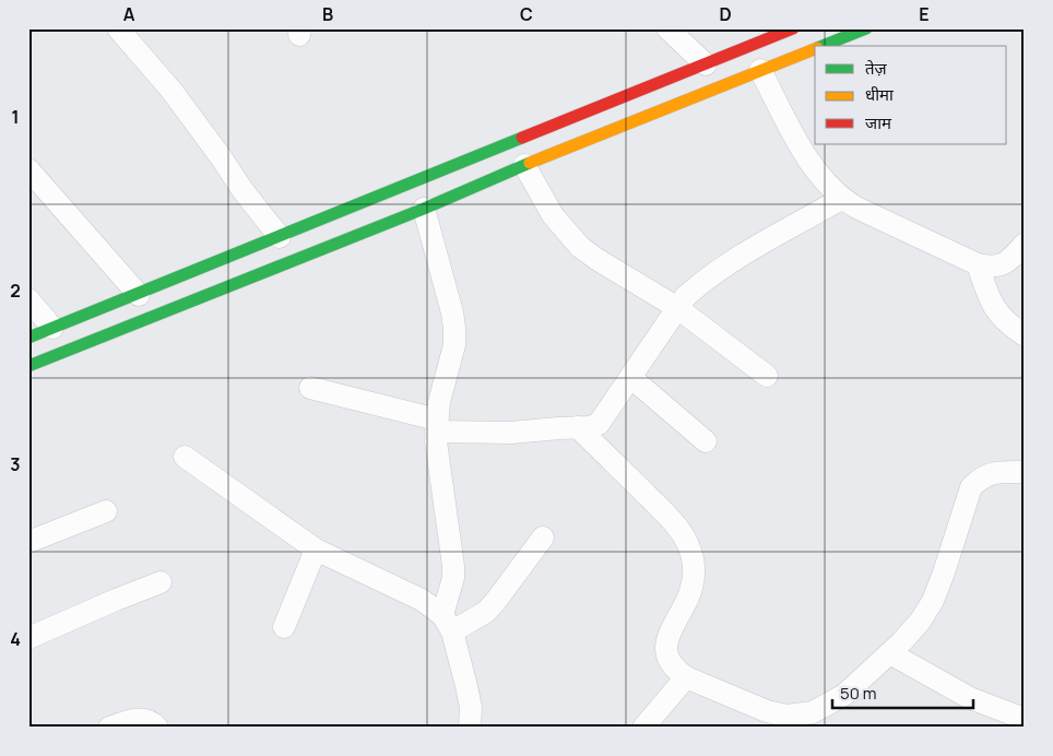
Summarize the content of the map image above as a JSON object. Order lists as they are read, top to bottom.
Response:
{
  "legend": ["तेज़", "धीमा", "जाम"],
  "scale_bar": "50 m",
  "grid": {
    "columns": [
      "A",
      "B",
      "C",
      "D",
      "E"
    ],
    "rows": [
      "1",
      "2",
      "3",
      "4"
    ]
  }
}
